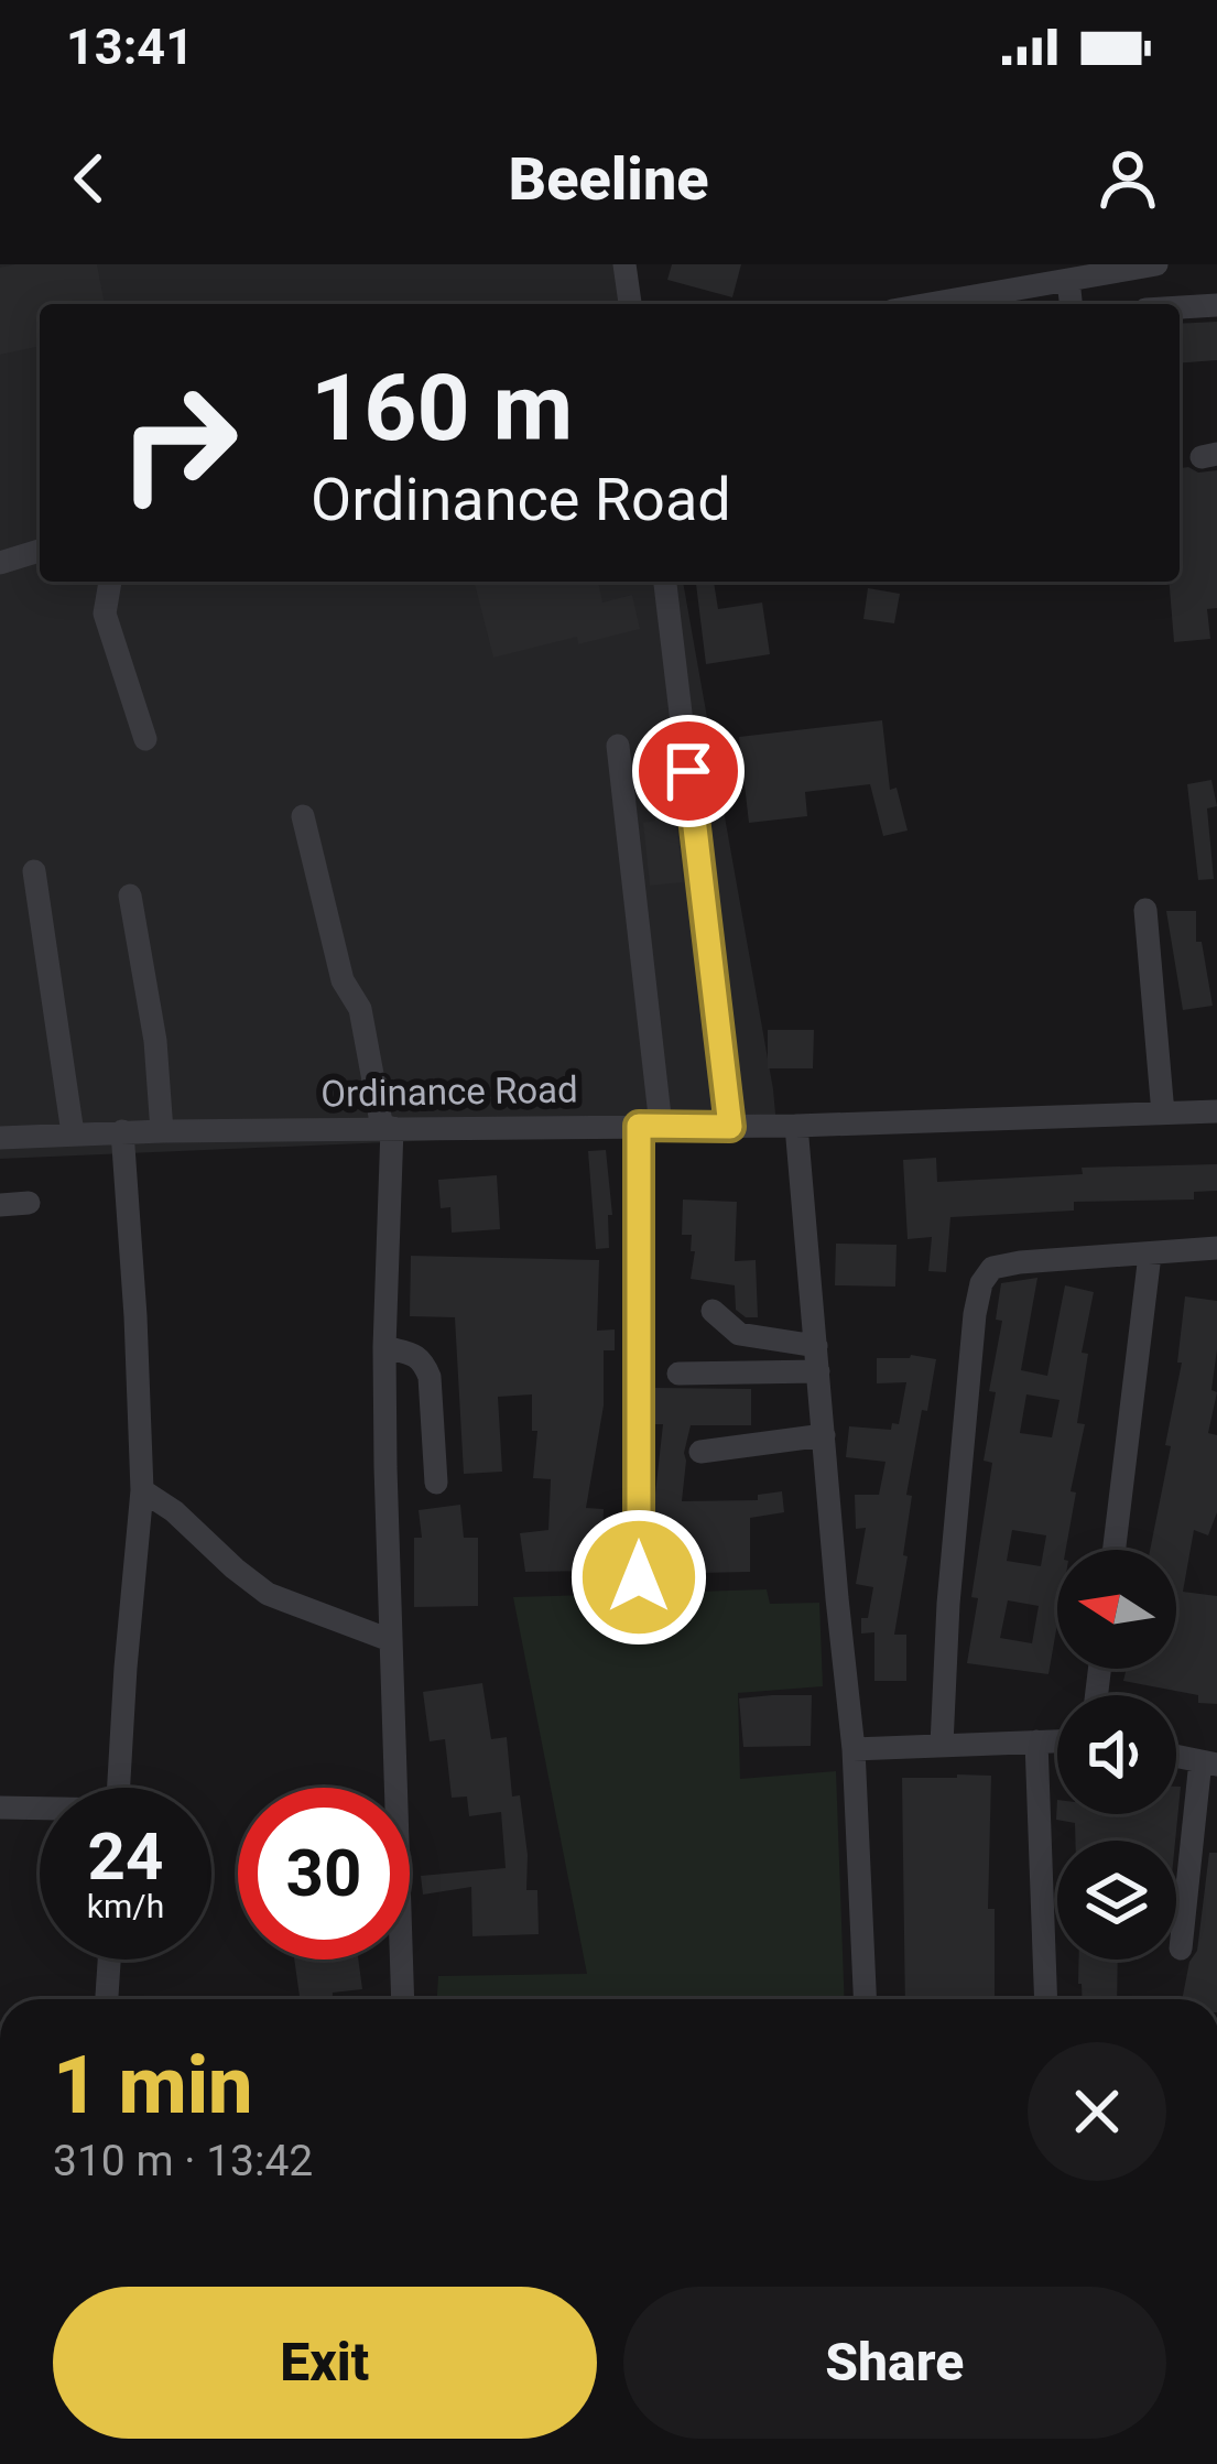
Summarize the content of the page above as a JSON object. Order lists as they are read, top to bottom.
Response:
{
  "streets": {
    "street": ["Ordinance Road"]
  },
  "north": "left",
  "page": {
    "status": "13:41",
    "header": "Beeline",
    "turn": ["160 m", "Ordinance Road"],
    "speed": "24 km/h",
    "limit": "30",
    "heading": ["1 min", "310 m · 13:42"],
    "buttons": ["Exit", "Share"]
  }
}
